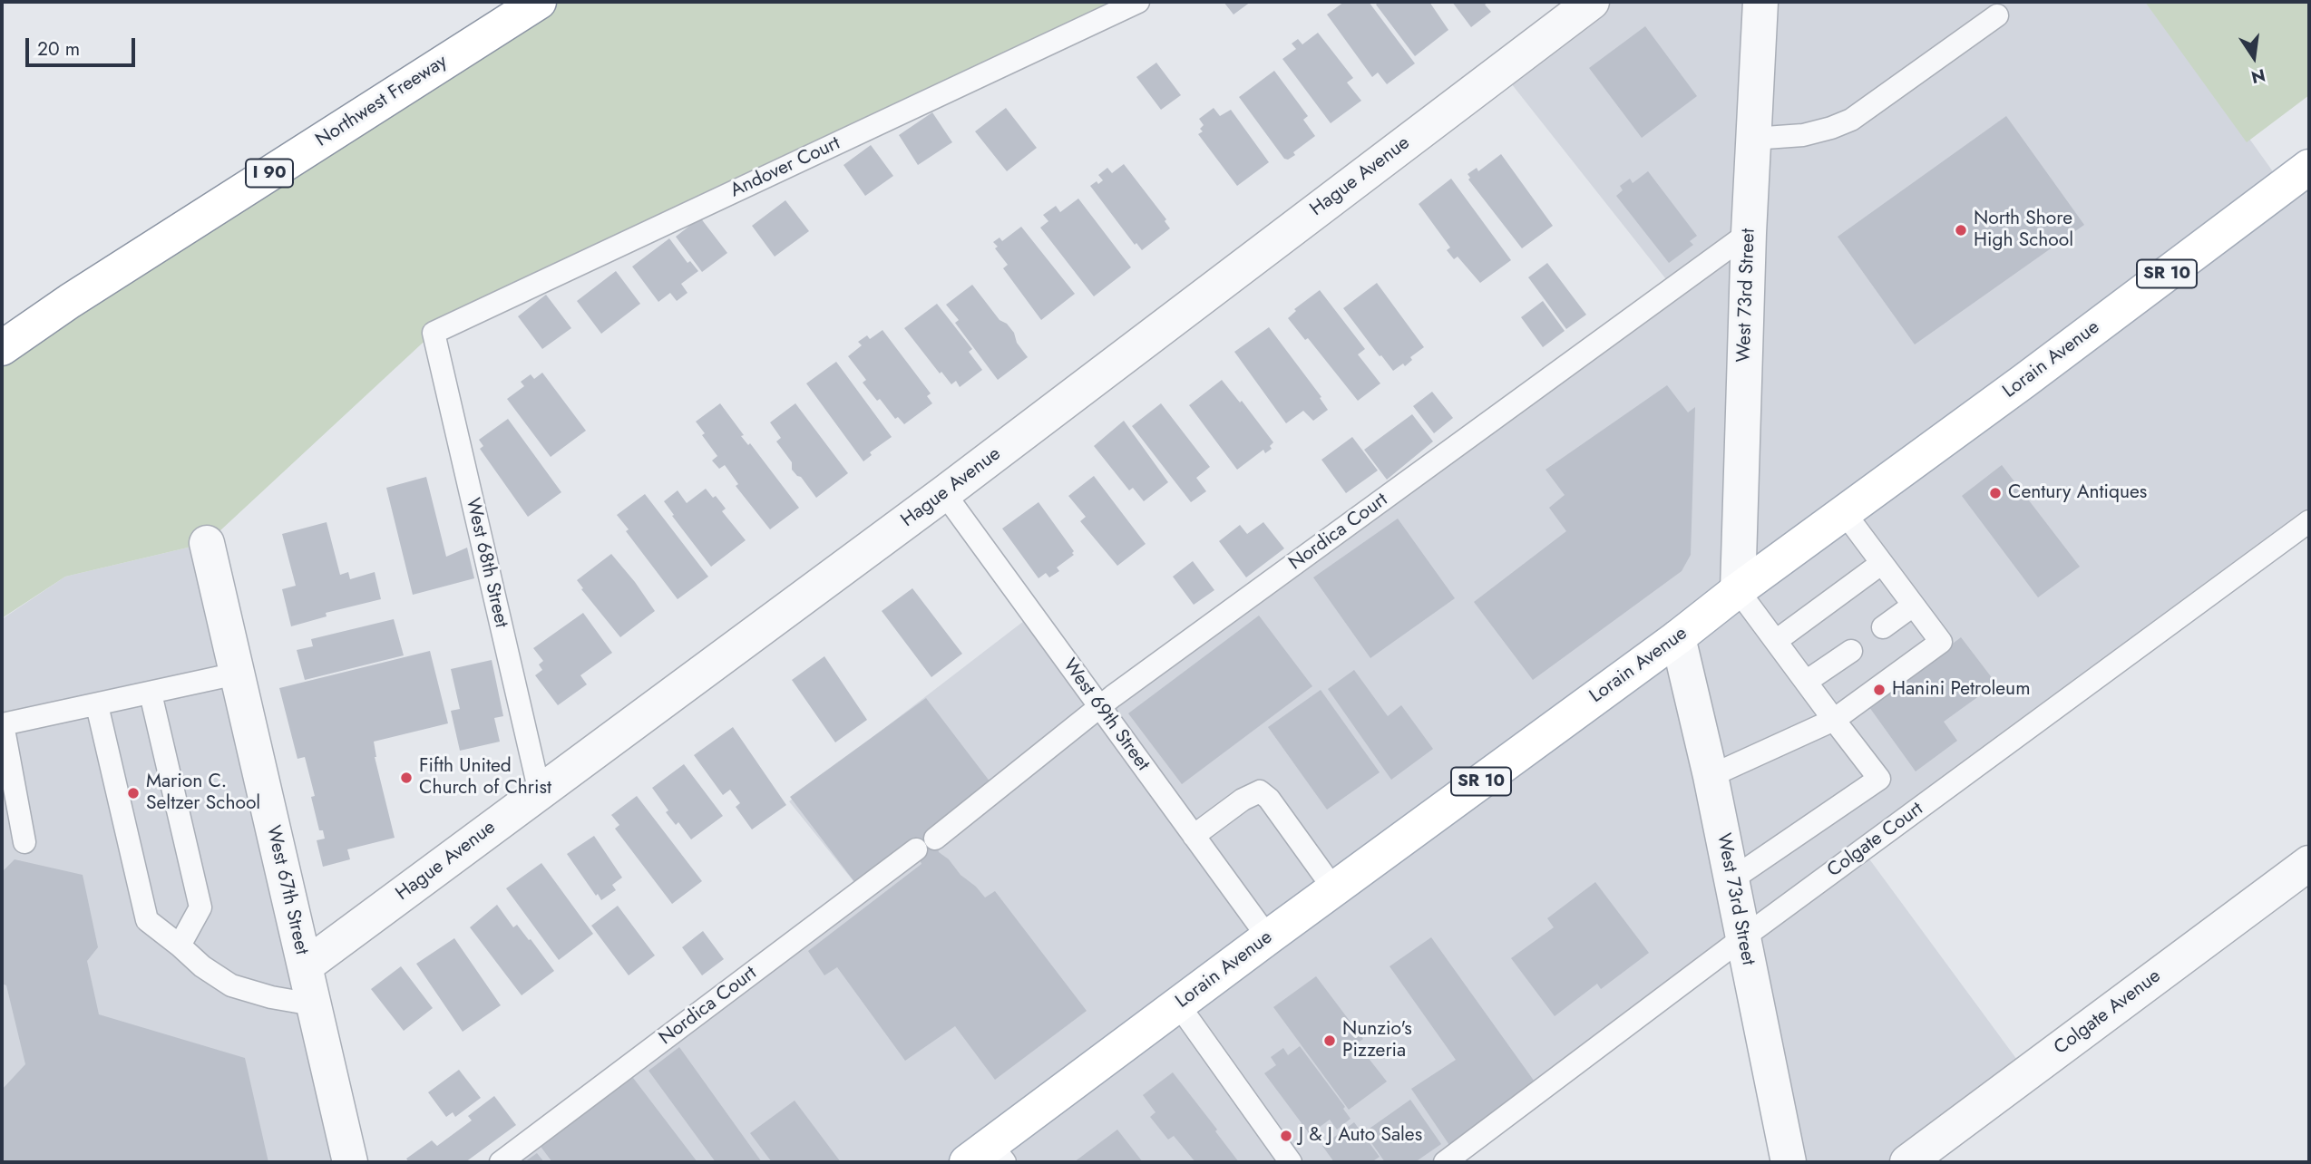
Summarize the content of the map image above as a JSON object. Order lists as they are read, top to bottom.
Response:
{
  "streets": {
    "main road": [
      "Northwest Freeway",
      "I 90",
      "SR 10",
      "Lorain Avenue"
    ],
    "street": [
      "Hague Avenue",
      "West 73rd Street",
      "West 67th Street",
      "Colgate Avenue"
    ],
    "lane": [
      "Andover Court",
      "Nordica Court",
      "West 68th Street",
      "West 69th Street",
      "Colgate Court"
    ]
  },
  "crossings": [
    ["Andover Court", "West 68th Street"],
    ["Hague Avenue", "West 68th Street"],
    ["Hague Avenue", "West 69th Street"],
    ["Hague Avenue", "West 67th Street"],
    ["West 73rd Street", "Lorain Avenue"],
    ["West 73rd Street", "Nordica Court"],
    ["West 73rd Street", "Colgate Court"],
    ["Lorain Avenue", "West 69th Street"],
    ["Nordica Court", "West 69th Street"]
  ],
  "places": [
    "North Shore High School",
    "Century Antiques",
    "Hanini Petroleum",
    "Fifth United Church of Christ",
    "Marion C. Seltzer School",
    "Nunzio's Pizzeria",
    "J & J Auto Sales"
  ],
  "scale_bar": "20 m",
  "north": "bottom"
}
